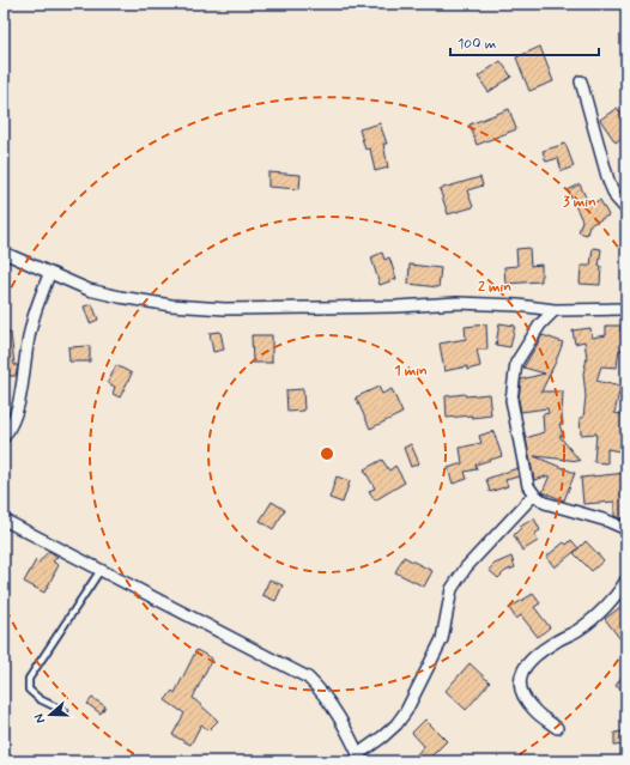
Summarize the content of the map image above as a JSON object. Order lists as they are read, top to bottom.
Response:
{
  "scale_bar": "100 m",
  "north": "left",
  "rings": ["3 min", "2 min", "1 min"]
}
